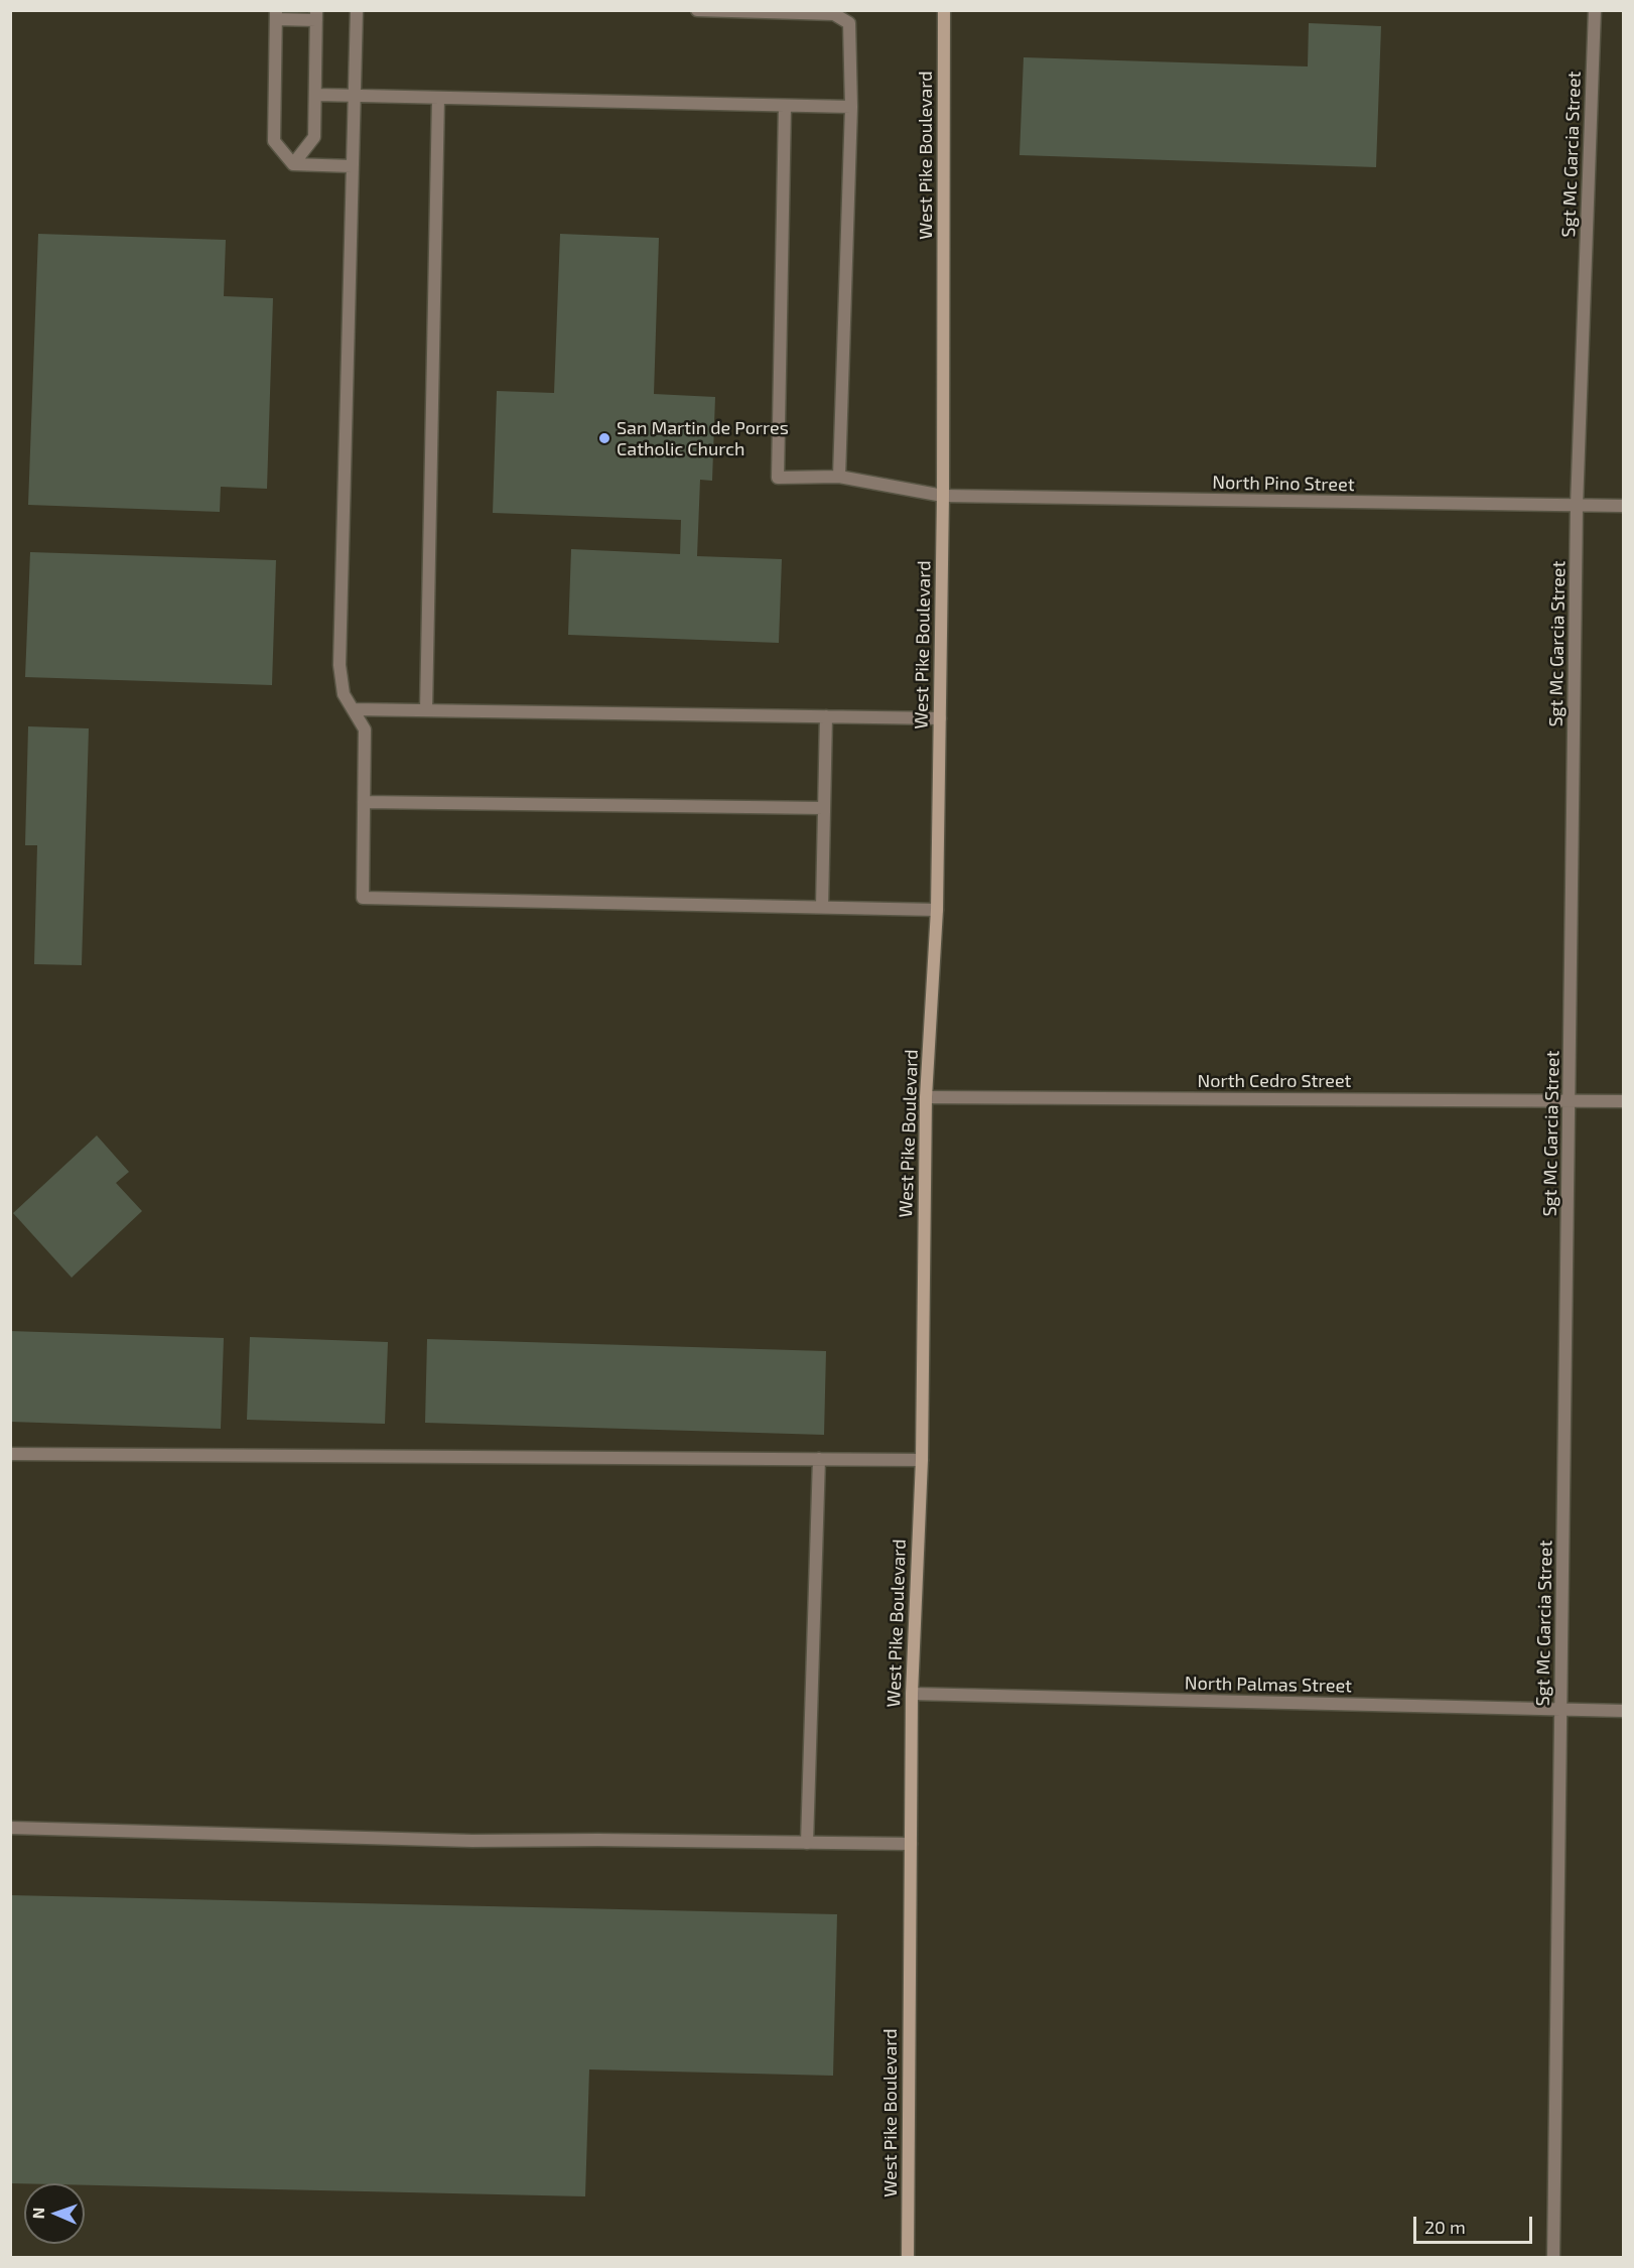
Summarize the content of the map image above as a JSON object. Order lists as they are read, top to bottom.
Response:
{
  "streets": {
    "street": [
      "Sgt Mc Garcia Street",
      "West Pike Boulevard",
      "North Pino Street",
      "North Cedro Street",
      "North Palmas Street"
    ]
  },
  "crossings": [
    ["Sgt Mc Garcia Street", "North Pino Street"],
    ["Sgt Mc Garcia Street", "North Cedro Street"],
    ["Sgt Mc Garcia Street", "North Palmas Street"],
    ["West Pike Boulevard", "North Pino Street"],
    ["West Pike Boulevard", "North Cedro Street"],
    ["West Pike Boulevard", "North Palmas Street"]
  ],
  "places": ["San Martin de Porres Catholic Church"],
  "scale_bar": "20 m",
  "north": "left"
}
